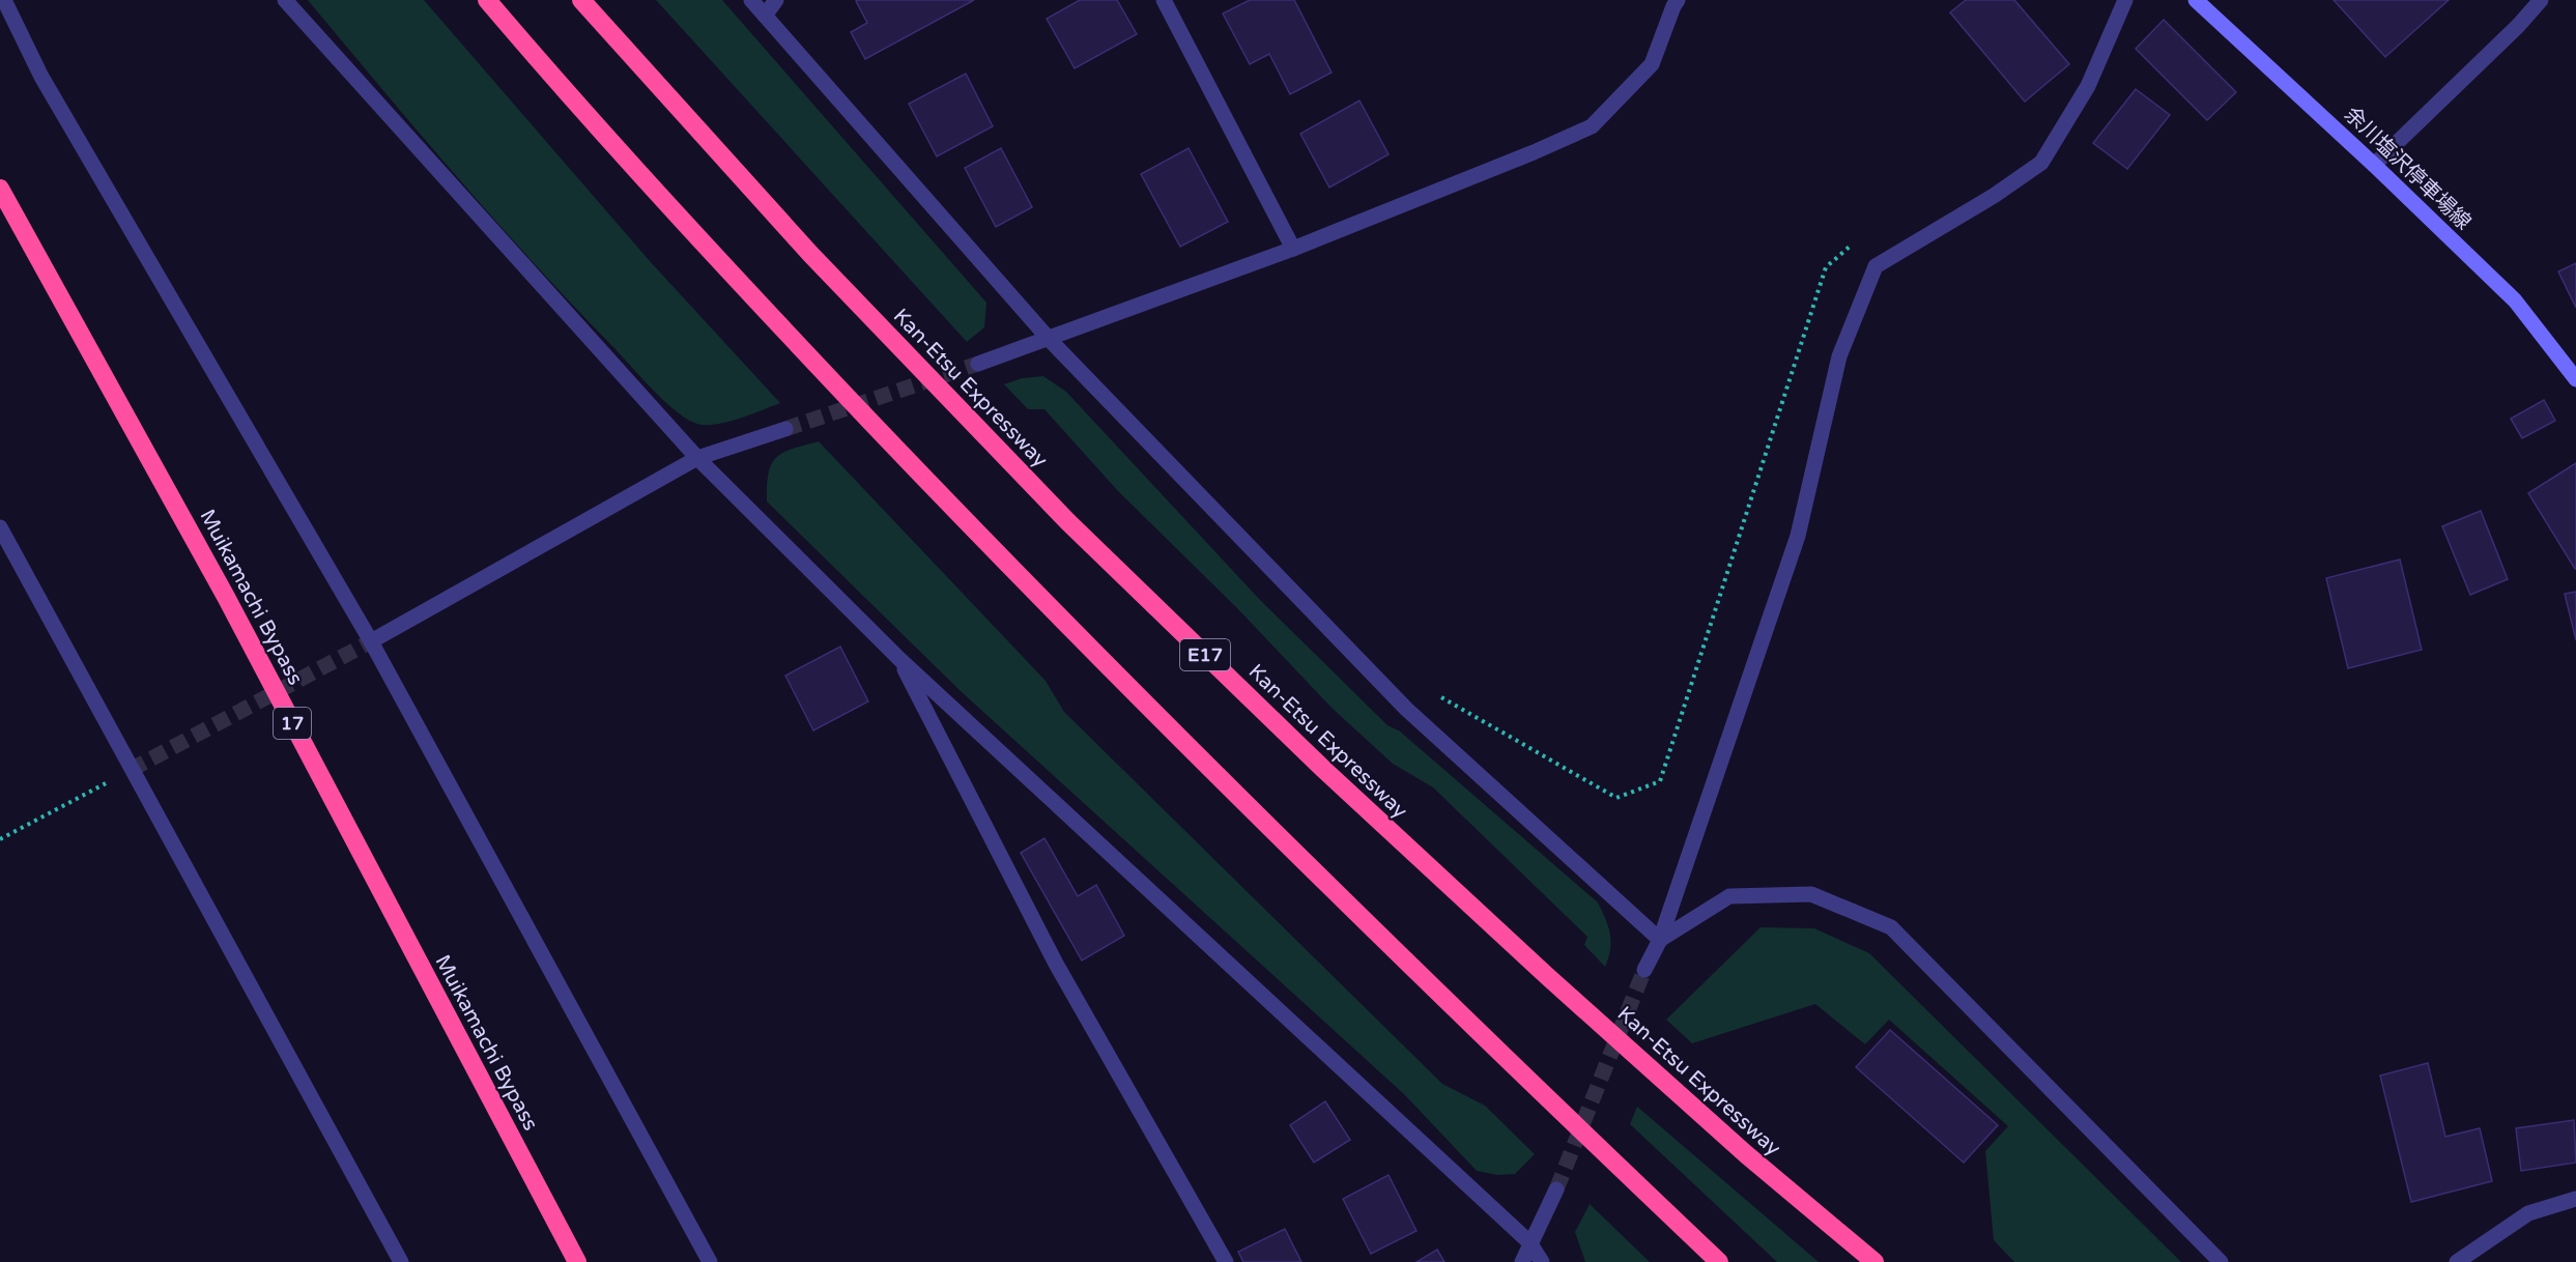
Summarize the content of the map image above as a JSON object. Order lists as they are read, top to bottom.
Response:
{
  "streets": {
    "highway": [
      "Kan-Etsu Expressway",
      "Muikamachi Bypass",
      "E17",
      "17"
    ],
    "main road": ["余川塩沢停車場線"]
  }
}
